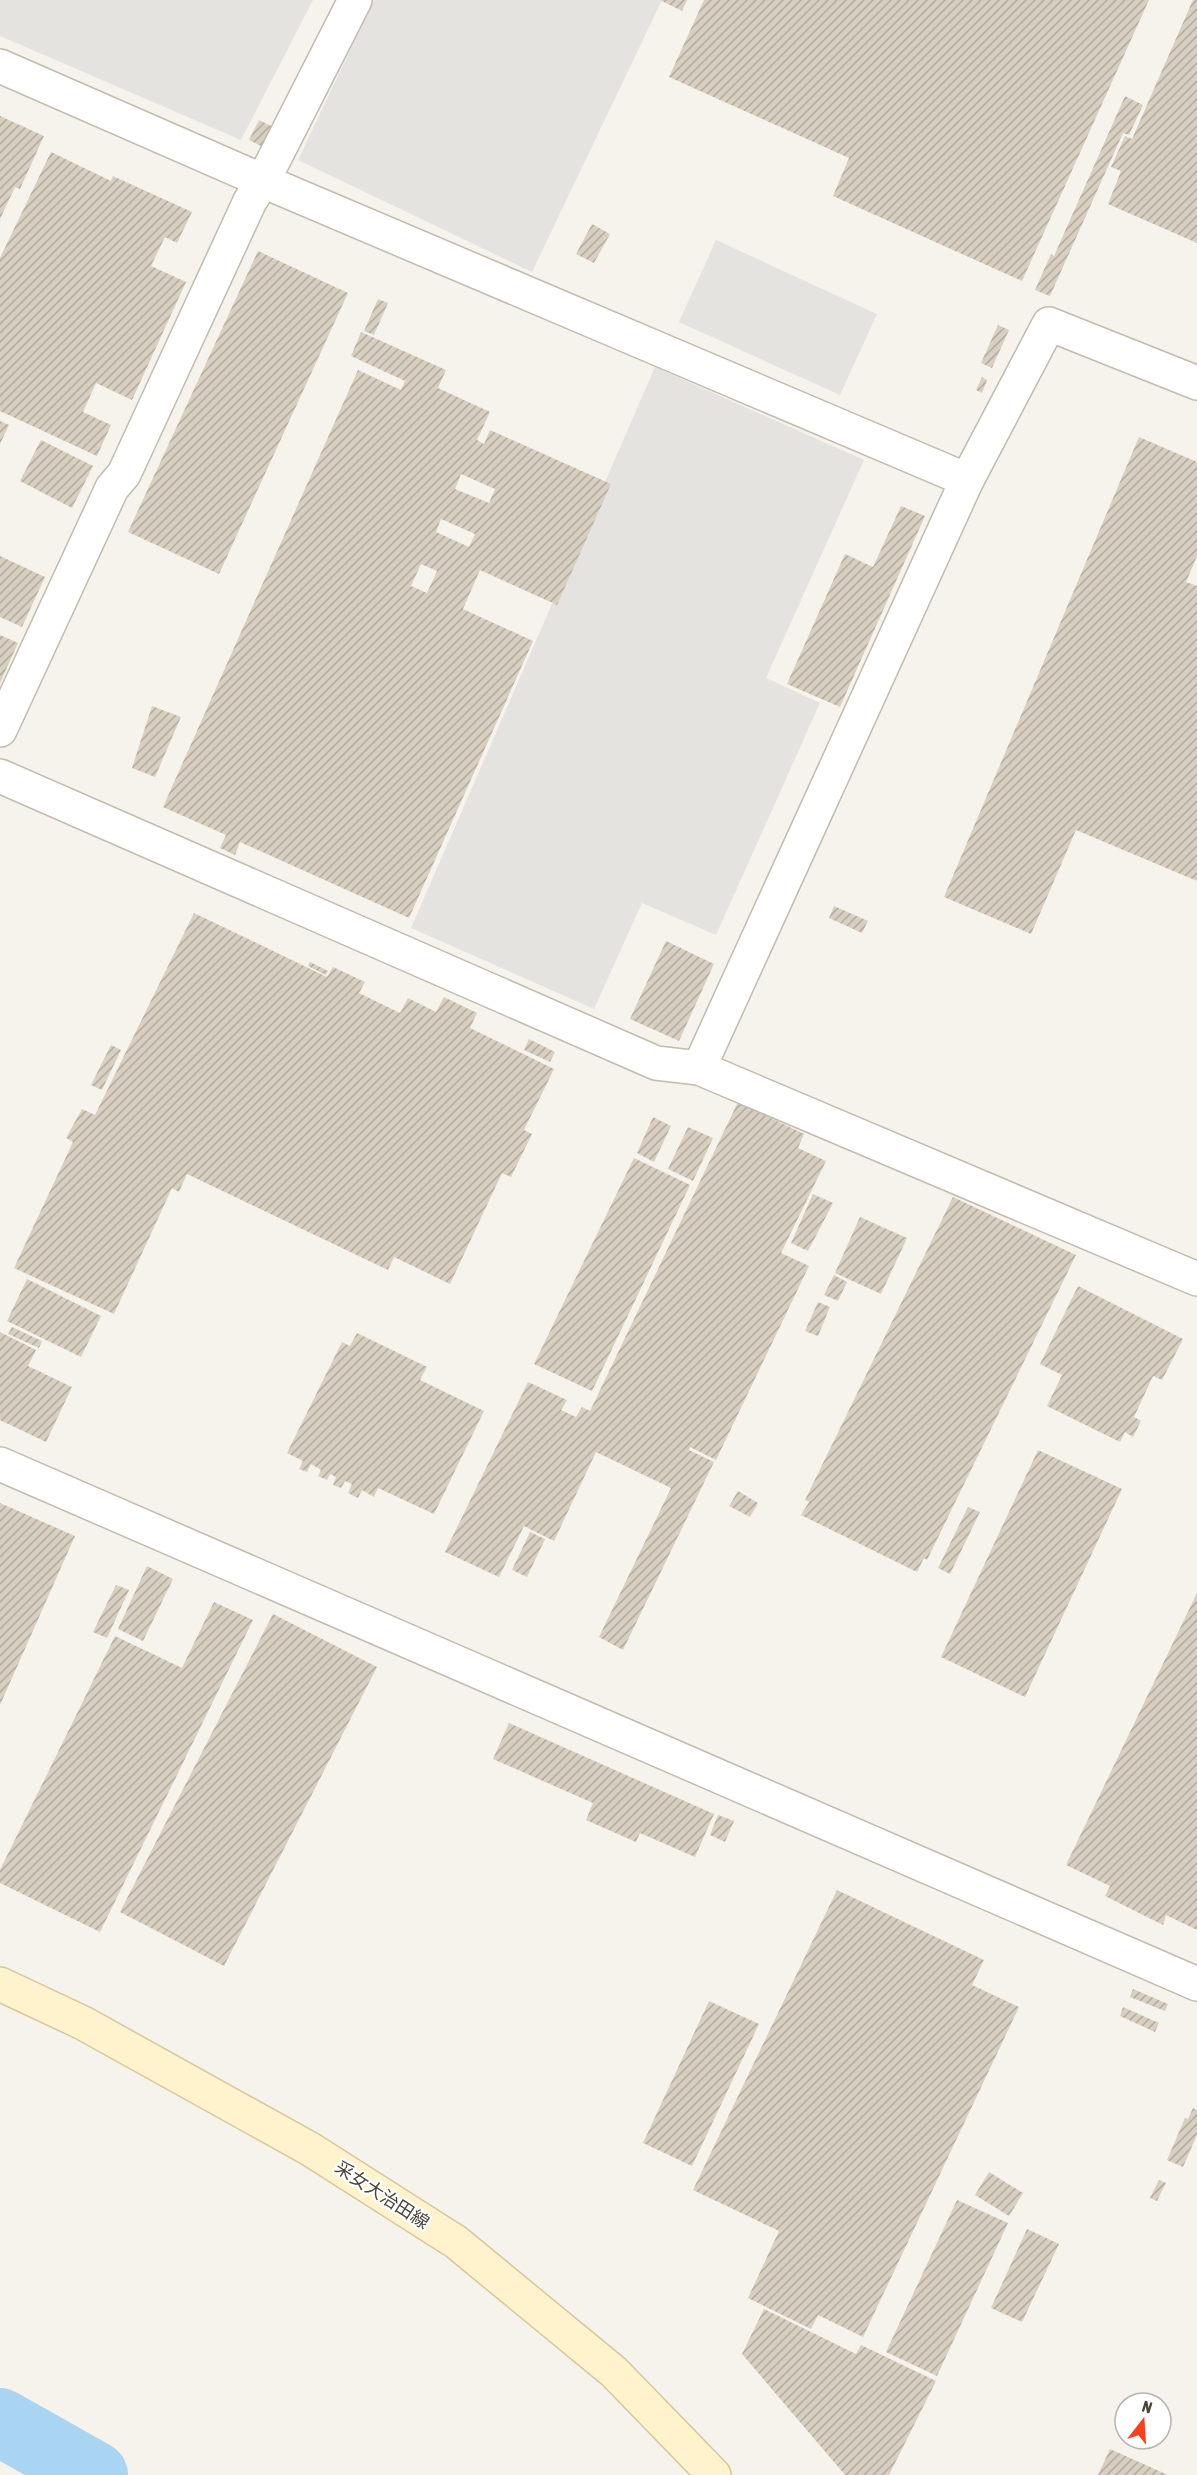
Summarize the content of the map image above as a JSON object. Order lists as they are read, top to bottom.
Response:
{
  "streets": {
    "main road": ["采女大治田線"]
  },
  "north": "top"
}
